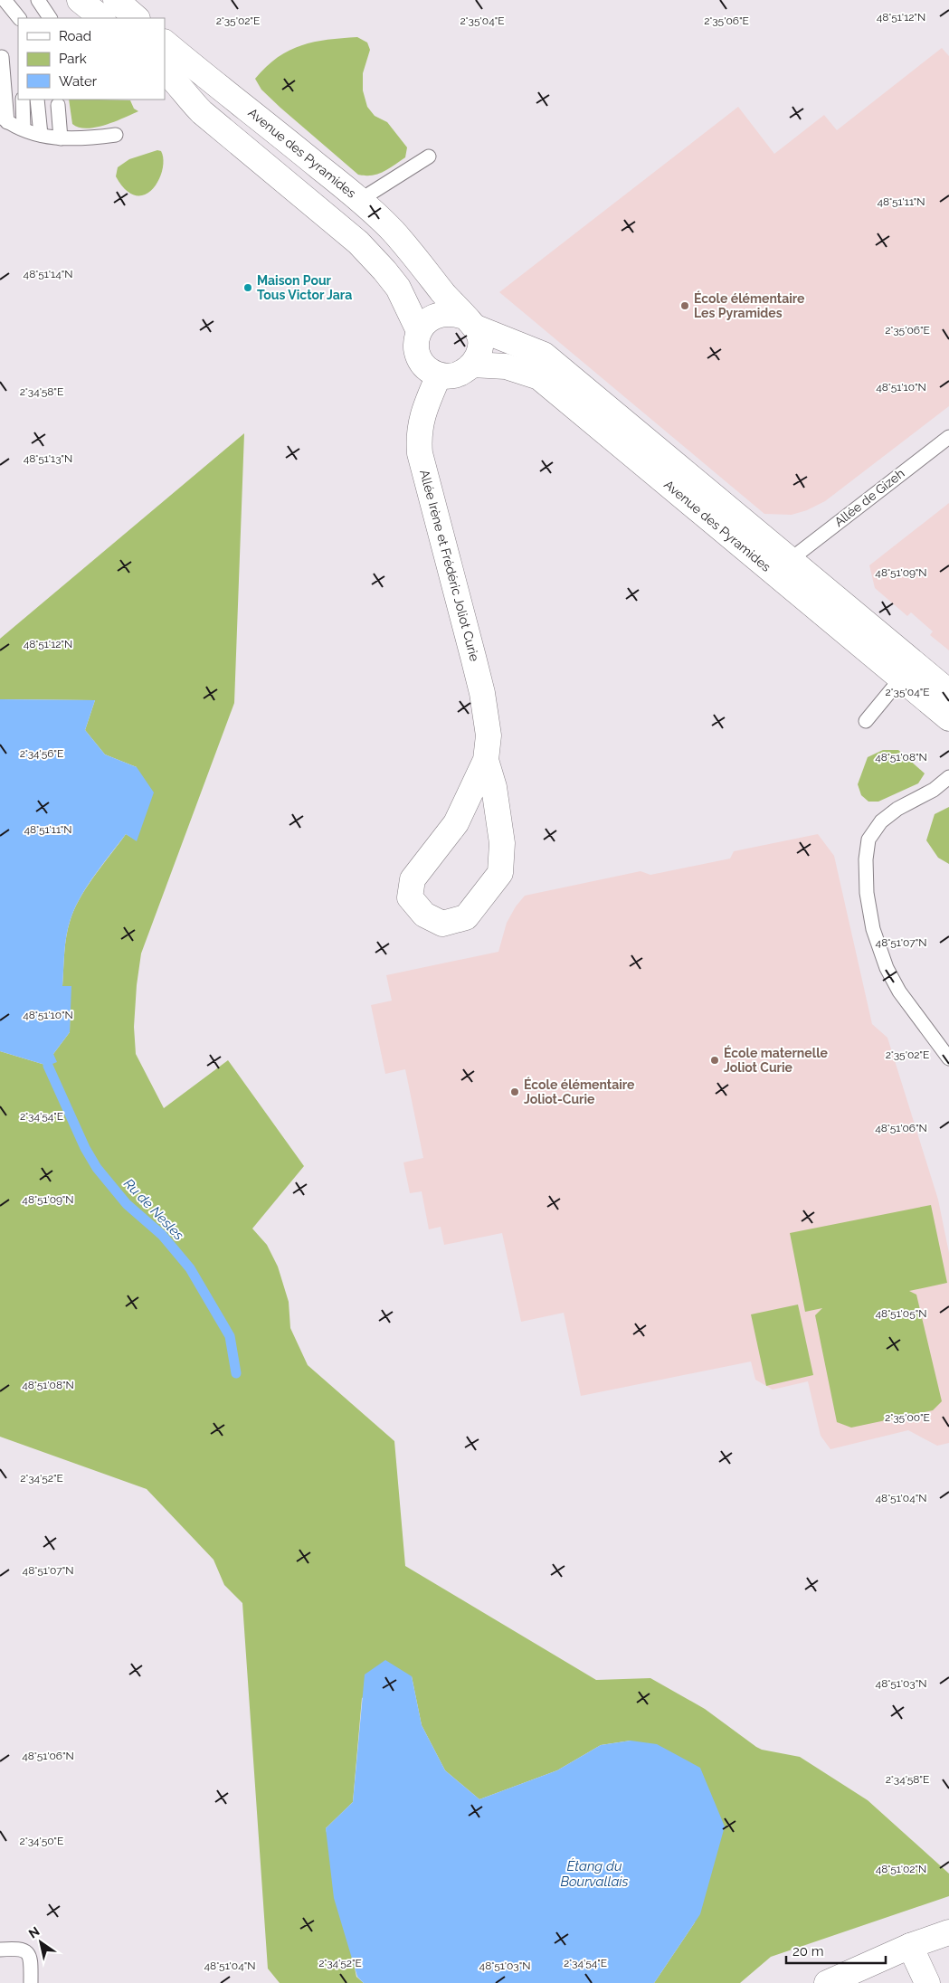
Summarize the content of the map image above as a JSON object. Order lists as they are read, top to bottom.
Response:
{
  "streets": {
    "main road": ["Avenue des Pyramides", "Allée Irène et Frédéric Joliot Curie"],
    "lane": ["Allée de Gizeh"]
  },
  "crossings": [
    ["Avenue des Pyramides", "Allée de Gizeh"],
    ["Avenue des Pyramides", "Allée Irène et Frédéric Joliot Curie"]
  ],
  "water": ["Ru de Nesles", "Étang du Bourvallais"],
  "places": [
    "Maison Pour Tous Victor Jara",
    "École élémentaire Les Pyramides",
    "École maternelle Joliot Curie",
    "École élémentaire Joliot-Curie"
  ],
  "legend": ["Road", "Park", "Water"],
  "scale_bar": "20 m",
  "north": "top left",
  "coordinates": [
    "48°51'12\"N",
    "2°35'02\"E",
    "2°35'04\"E",
    "2°35'06\"E",
    "48°51'11\"N",
    "48°51'14\"N",
    "48°51'10\"N",
    "2°34'58\"E",
    "48°51'13\"N",
    "48°51'09\"N",
    "2°34'56\"E",
    "48°51'08\"N",
    "48°51'07\"N",
    "2°34'54\"E",
    "48°51'06\"N",
    "48°51'05\"N",
    "2°35'00\"E",
    "2°34'52\"E",
    "48°51'04\"N",
    "48°51'03\"N",
    "2°34'50\"E",
    "48°51'02\"N"
  ]
}
